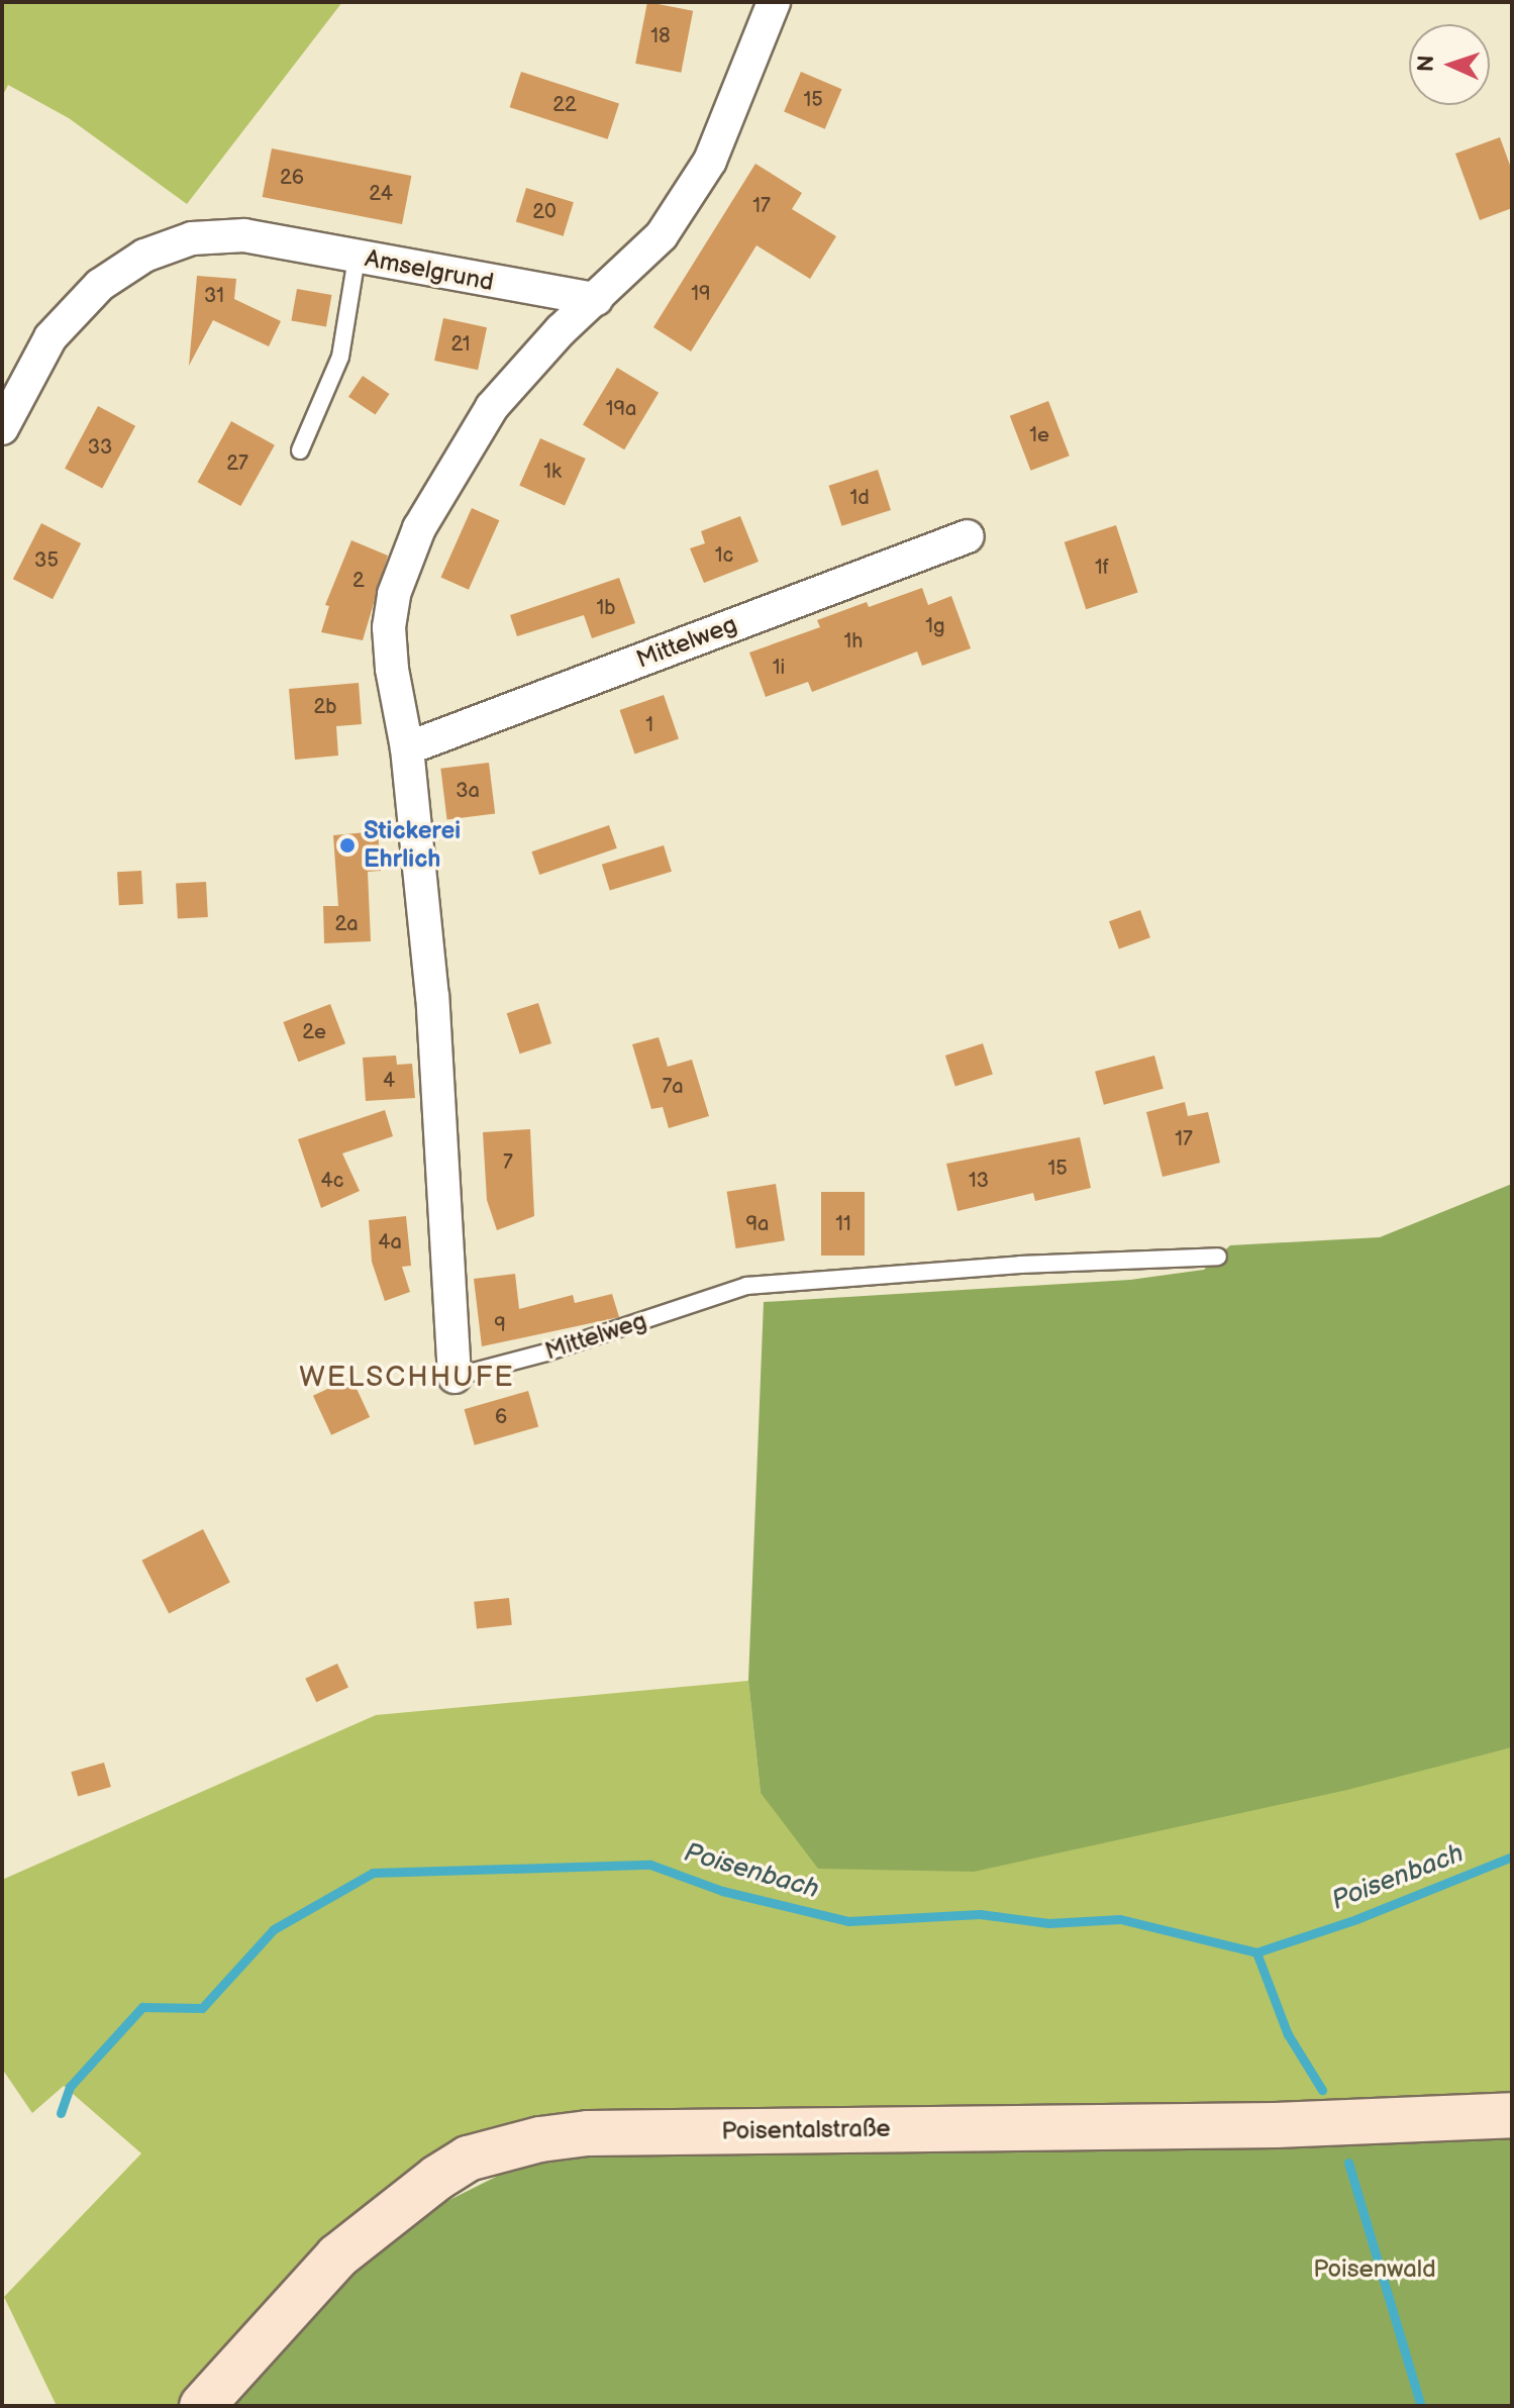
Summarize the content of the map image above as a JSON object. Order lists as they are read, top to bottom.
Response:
{
  "streets": {
    "main road": ["Poisentalstraße"],
    "street": ["Amselgrund", "Mittelweg"]
  },
  "crossings": [
    ["Amselgrund", "Mittelweg"]
  ],
  "districts": ["WELSCHHUFE"],
  "water": ["Poisenbach"],
  "parks": ["Poisenwald"],
  "places": ["Stickerei Ehrlich"],
  "house_numbers": [
    "18",
    "15",
    "22",
    "26",
    "24",
    "17",
    "20",
    "19",
    "31",
    "21",
    "19a",
    "1e",
    "33",
    "27",
    "1k",
    "1d",
    "1c",
    "35",
    "1f",
    "2",
    "1b",
    "1g",
    "1h",
    "1i",
    "2b",
    "1",
    "3a",
    "2a",
    "2e",
    "4",
    "7a",
    "17",
    "7",
    "15",
    "4c",
    "13",
    "9a",
    "11",
    "4a",
    "9",
    "6"
  ],
  "north": "left"
}
